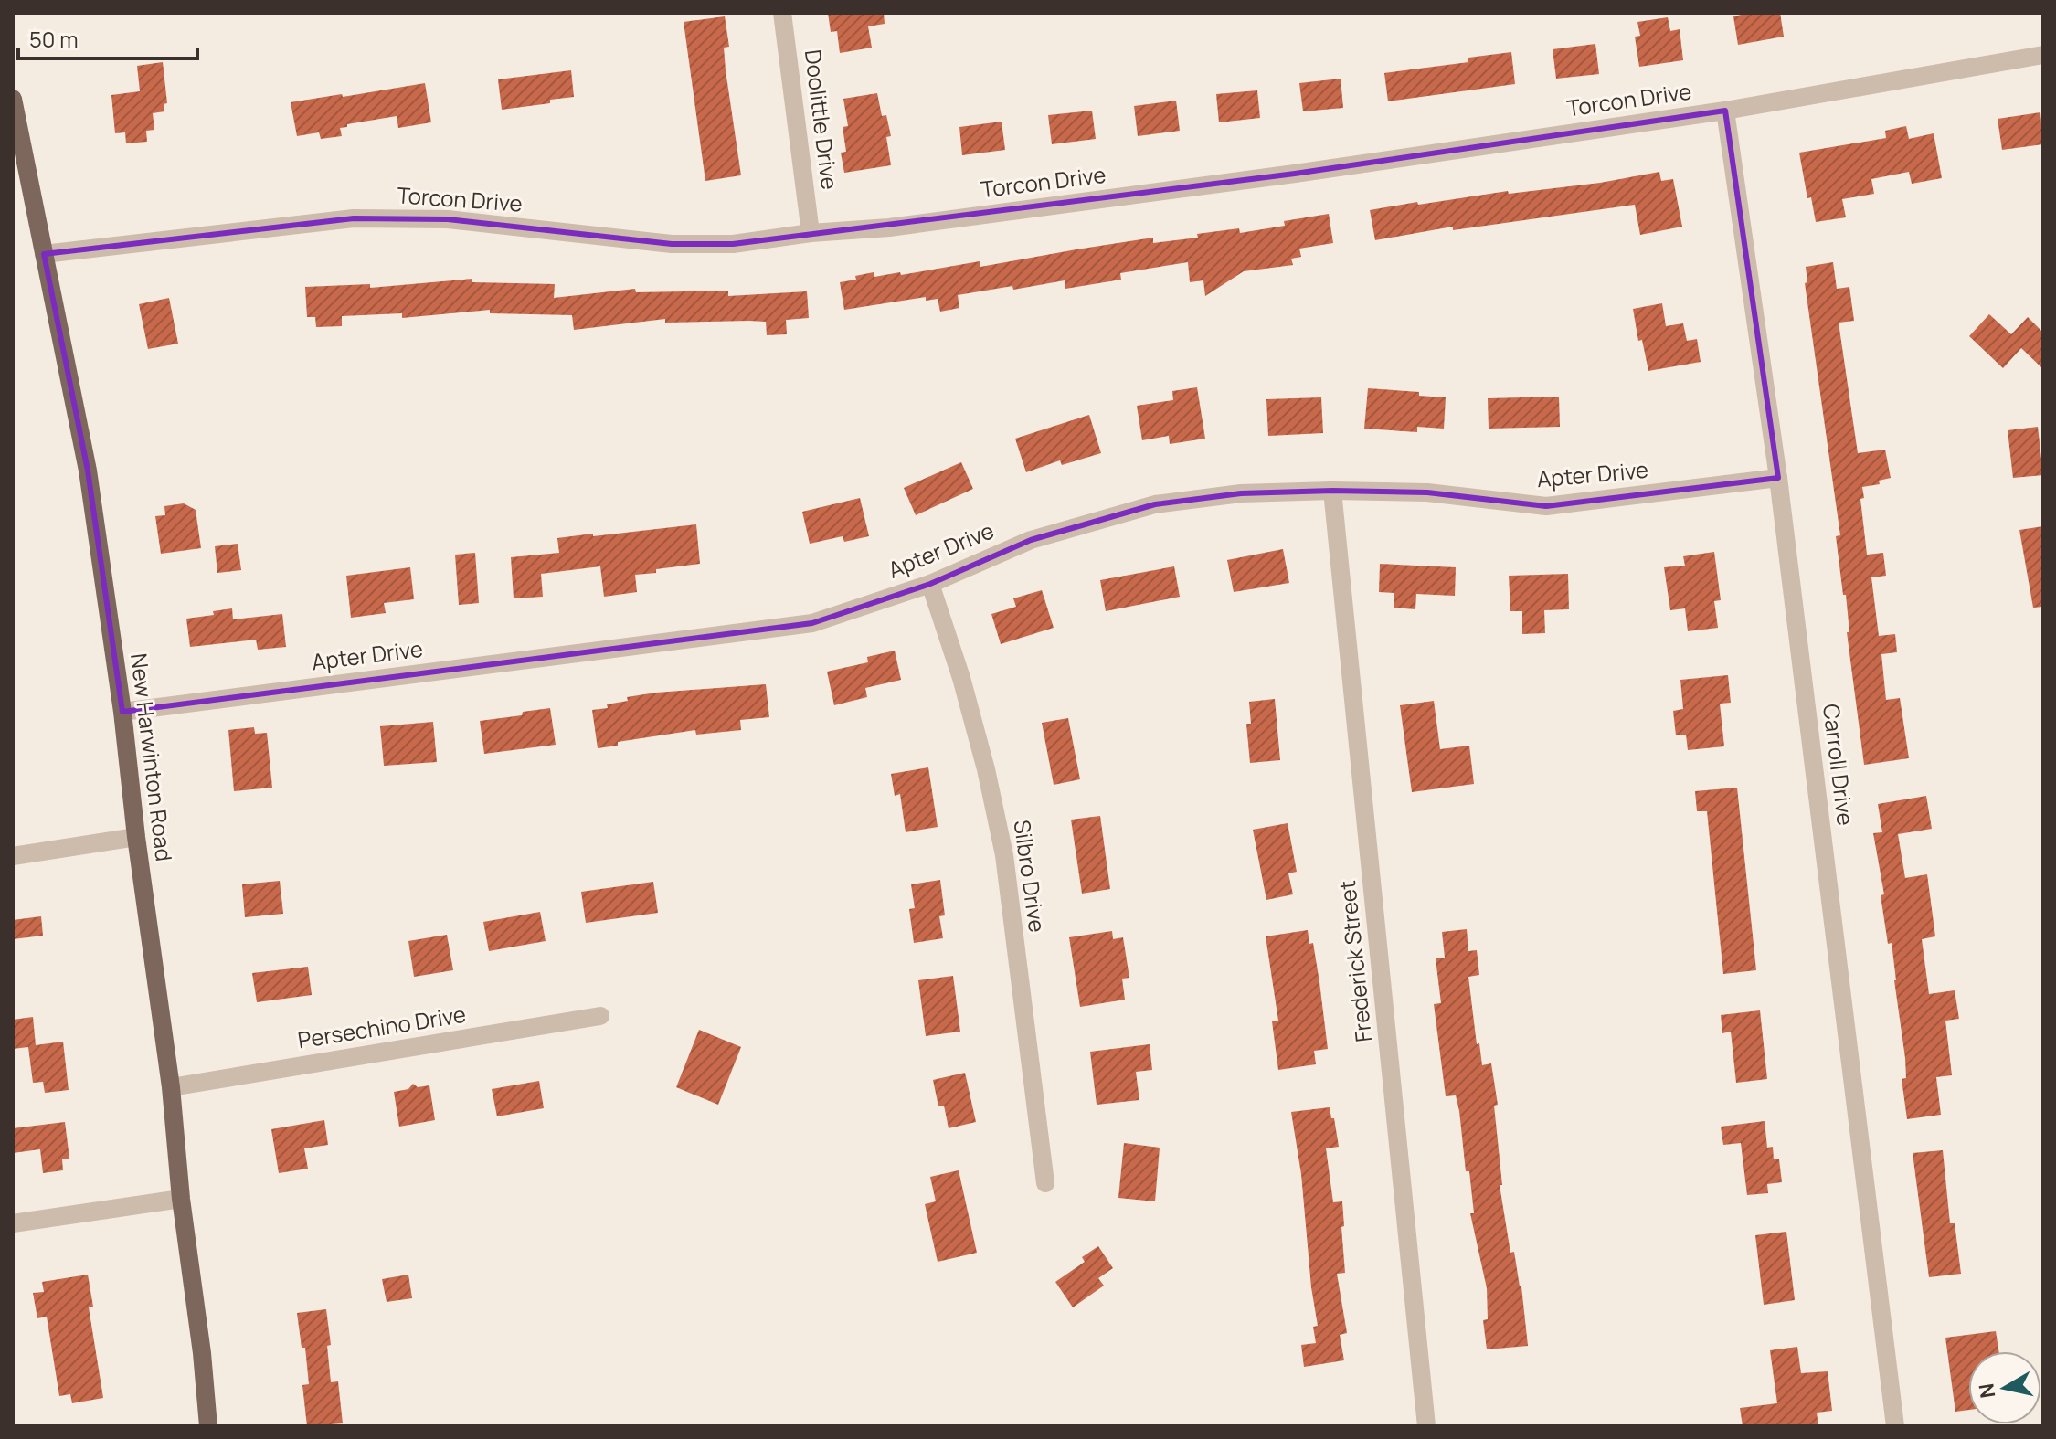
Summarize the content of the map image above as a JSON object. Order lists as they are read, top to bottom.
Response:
{
  "streets": {
    "main road": ["New Harwinton Road"],
    "street": [
      "Torcon Drive",
      "Doolittle Drive",
      "Apter Drive",
      "Carroll Drive",
      "Silbro Drive",
      "Frederick Street",
      "Persechino Drive"
    ]
  },
  "crossings": [
    ["Torcon Drive", "Doolittle Drive"],
    ["Torcon Drive", "New Harwinton Road"],
    ["Torcon Drive", "Carroll Drive"],
    ["Apter Drive", "New Harwinton Road"],
    ["Apter Drive", "Carroll Drive"],
    ["Apter Drive", "Silbro Drive"],
    ["Apter Drive", "Frederick Street"],
    ["New Harwinton Road", "Persechino Drive"]
  ],
  "scale_bar": "50 m",
  "north": "left"
}
